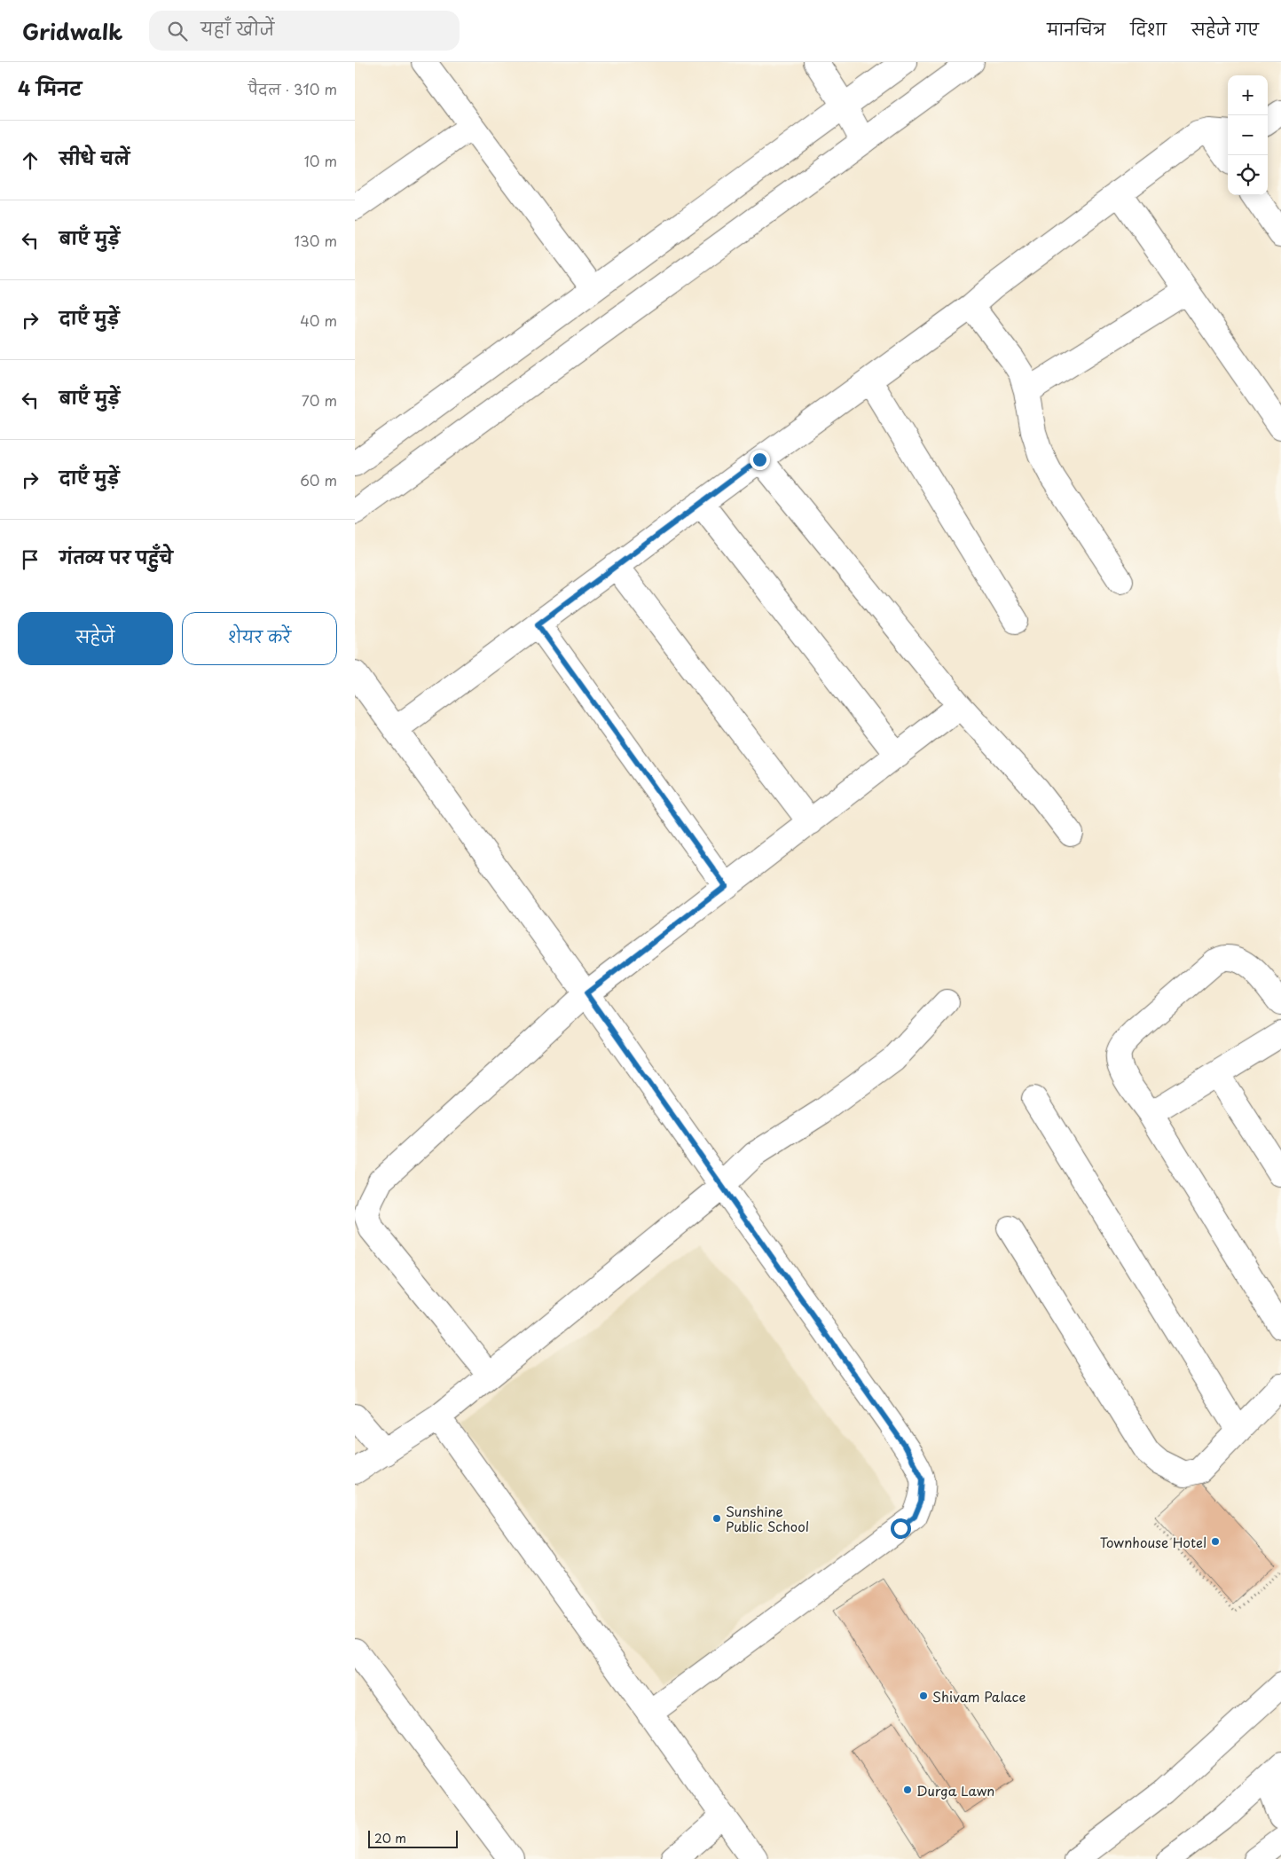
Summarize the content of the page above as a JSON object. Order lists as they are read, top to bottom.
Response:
{
  "places": [
    "Sunshine Public School",
    "Townhouse Hotel",
    "Shivam Palace",
    "Durga Lawn"
  ],
  "scale_bar": "20 m",
  "page": {
    "header": "Gridwalk",
    "search": "यहाँ खोजें",
    "nav": ["मानचित्र", "दिशा", "सहेजे गए"],
    "heading": ["4 मिनट", "पैदल · 310 m"],
    "map_buttons": ["+", "−"],
    "list": [
      ["सीधे चलें", "10 m"],
      ["बाएँ मुड़ें", "130 m"],
      ["दाएँ मुड़ें", "40 m"],
      ["बाएँ मुड़ें", "70 m"],
      ["दाएँ मुड़ें", "60 m"],
      "गंतव्य पर पहुँचे"
    ],
    "buttons": ["सहेजें", "शेयर करें"],
    "scale": "20 m"
  }
}
